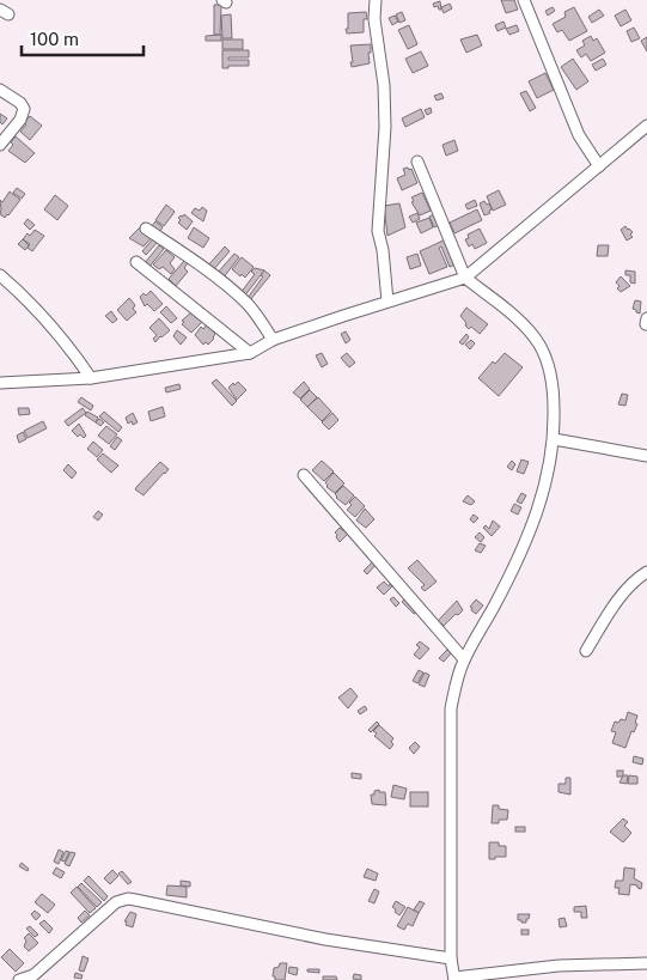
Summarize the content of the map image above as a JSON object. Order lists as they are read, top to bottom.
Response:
{
  "scale_bar": "100 m"
}
